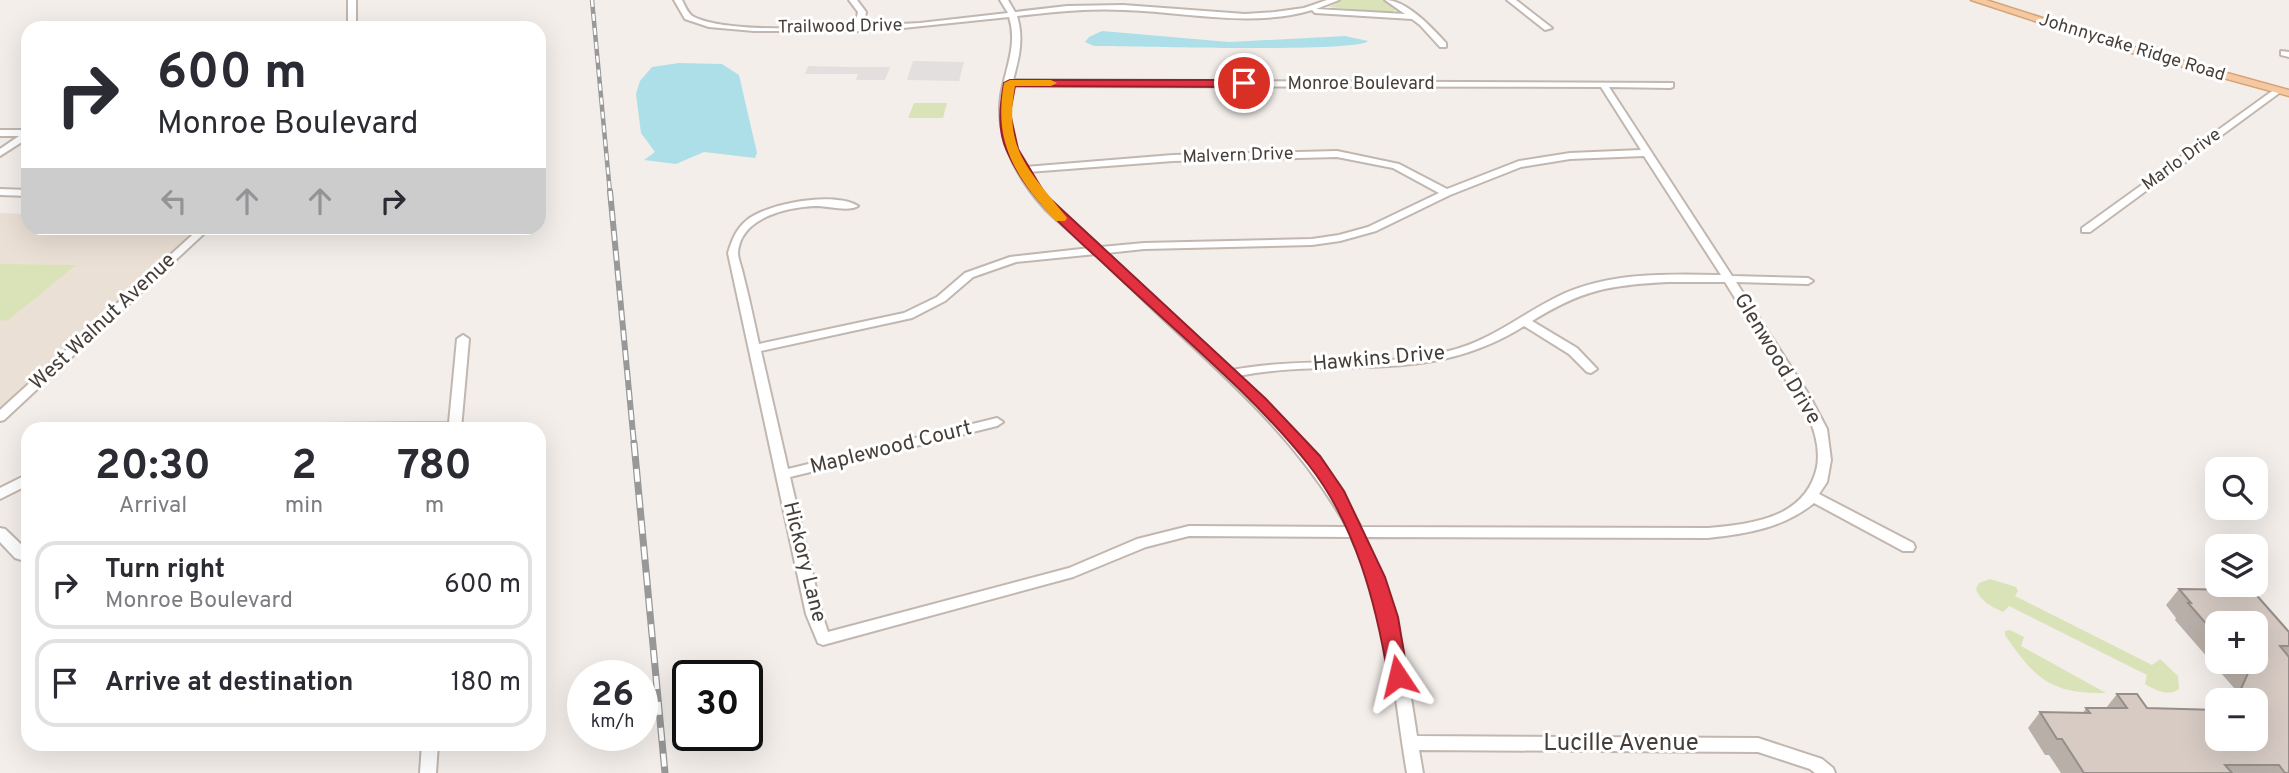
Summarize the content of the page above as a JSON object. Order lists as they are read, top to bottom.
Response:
{
  "streets": {
    "main road": ["Johnnycake Ridge Road"],
    "street": [
      "Trailwood Drive",
      "Monroe Boulevard",
      "Malvern Drive",
      "Marlo Drive",
      "West Walnut Avenue",
      "Hawkins Drive",
      "Glenwood Drive",
      "Maplewood Court",
      "Hickory Lane",
      "Lucille Avenue"
    ]
  },
  "crossings": [
    ["Johnnycake Ridge Road", "Marlo Drive"],
    ["Monroe Boulevard", "Glenwood Drive"],
    ["Hawkins Drive", "Glenwood Drive"],
    ["Maplewood Court", "Hickory Lane"]
  ],
  "page": {
    "turn": ["600 m", "Monroe Boulevard"],
    "eta": [
      "20:30",
      "Arrival",
      "2",
      "min",
      "780",
      "m"
    ],
    "map_buttons": ["+", "−"],
    "list": [
      {
        "name": "Turn right",
        "note": "Monroe Boulevard",
        "value": "600 m"
      },
      {
        "name": "Arrive at destination",
        "value": "180 m"
      }
    ],
    "speed": "26 km/h",
    "limit": "30"
  }
}
